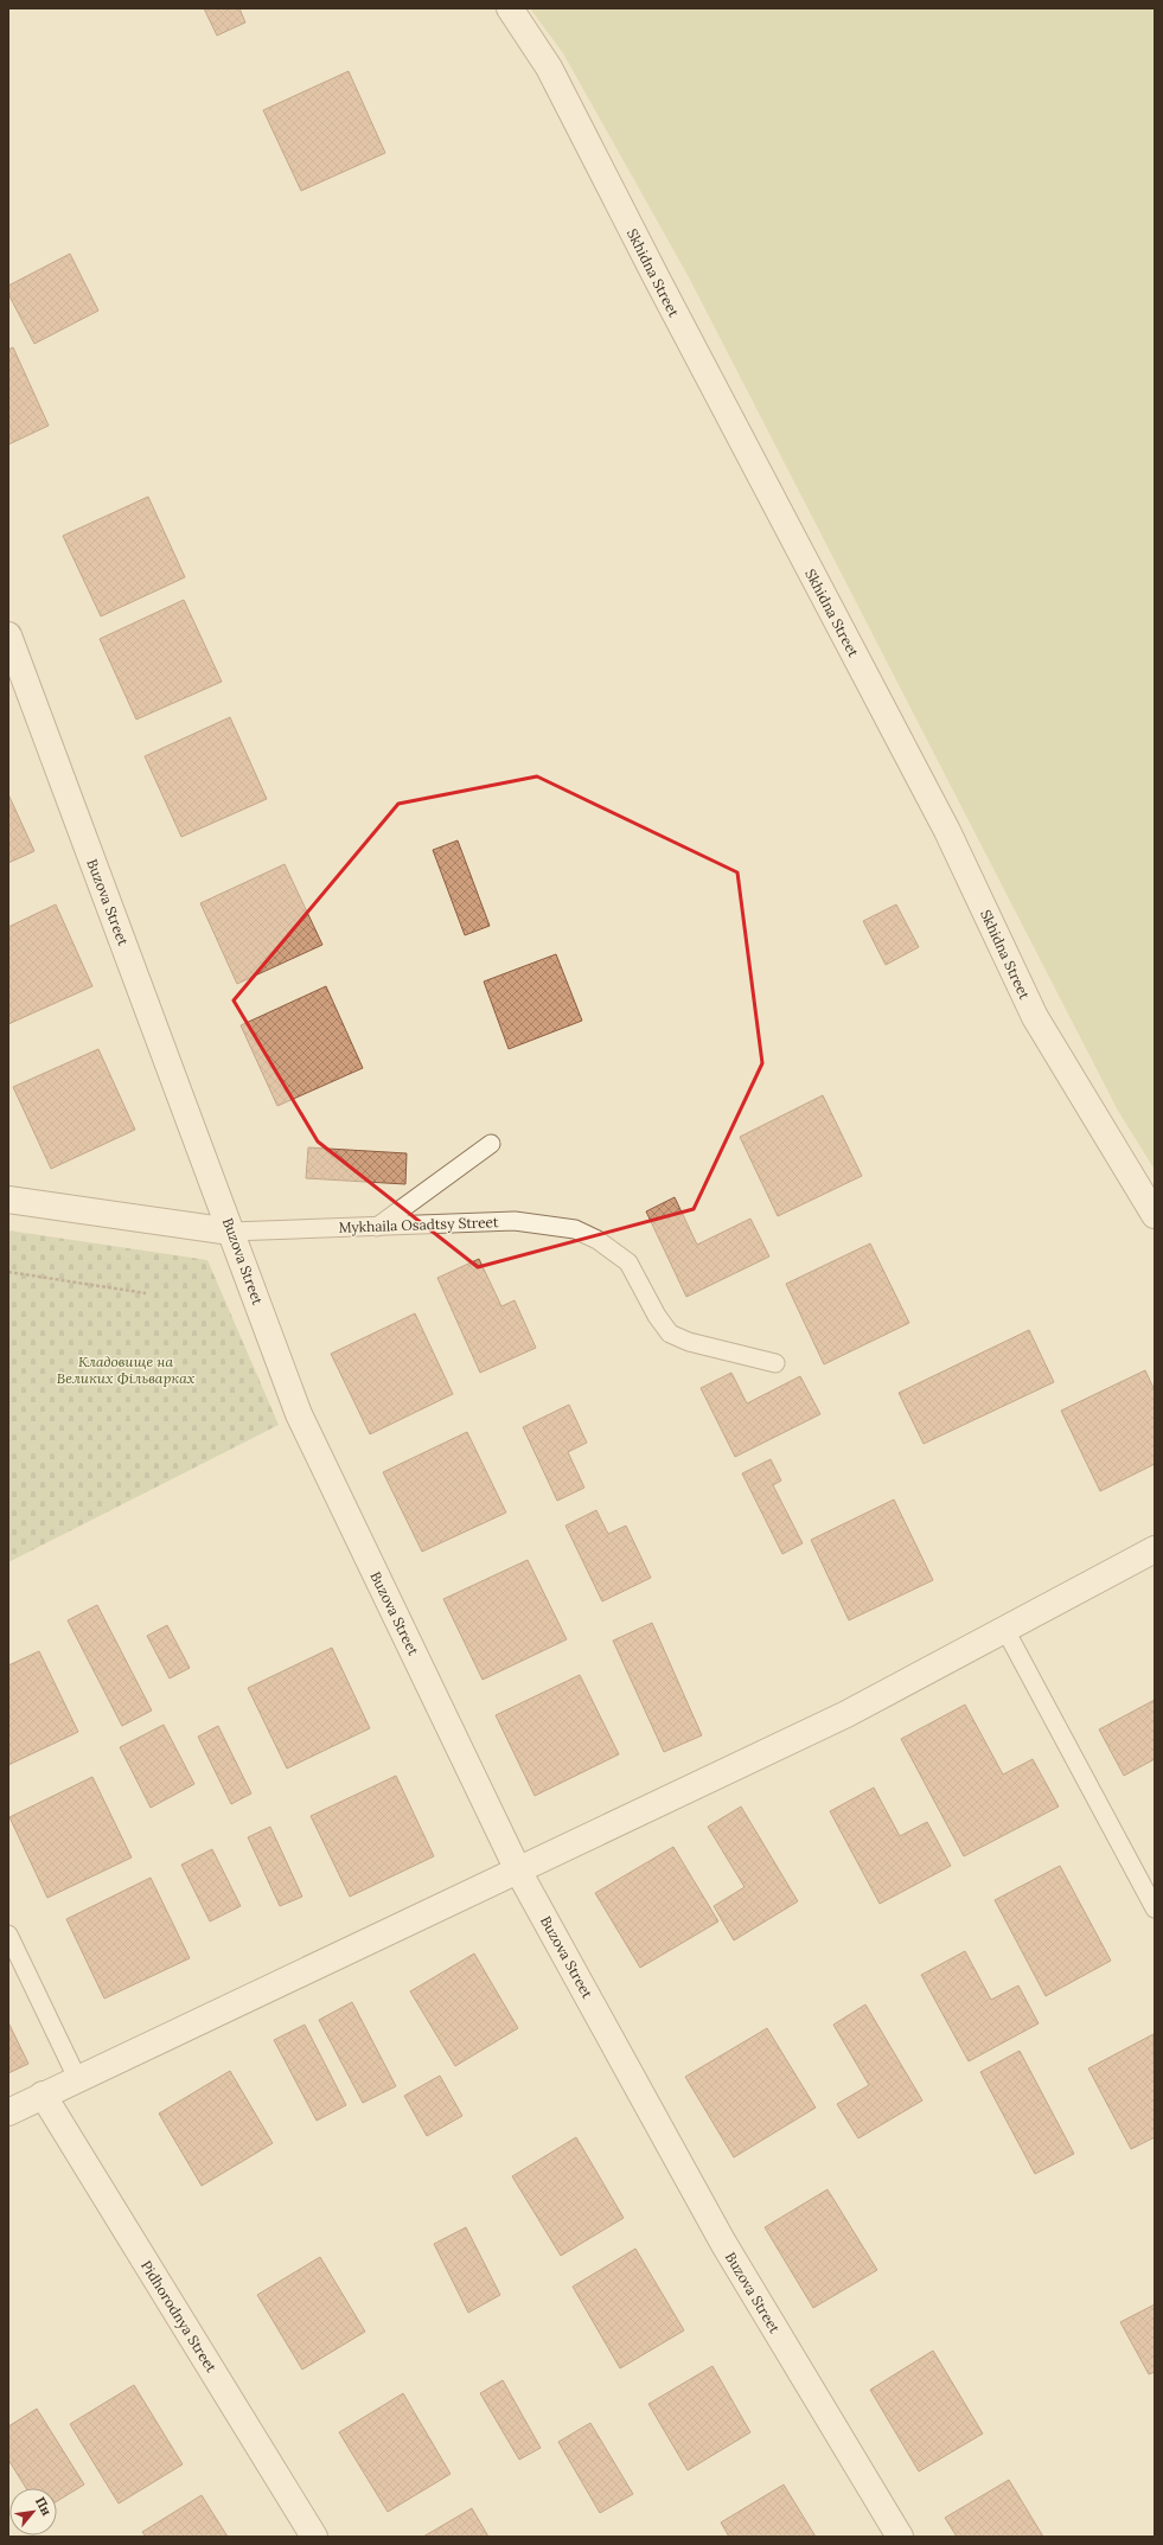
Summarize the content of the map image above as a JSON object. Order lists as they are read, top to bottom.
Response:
{
  "streets": {
    "street": [
      "Skhidna Street",
      "Buzova Street",
      "Mykhaila Osadtsy Street",
      "Pidhorodnya Street"
    ]
  },
  "crossings": [
    ["Buzova Street", "Mykhaila Osadtsy Street"]
  ],
  "parks": ["Кладовище на Великих Фільварках"],
  "north": "top right"
}
